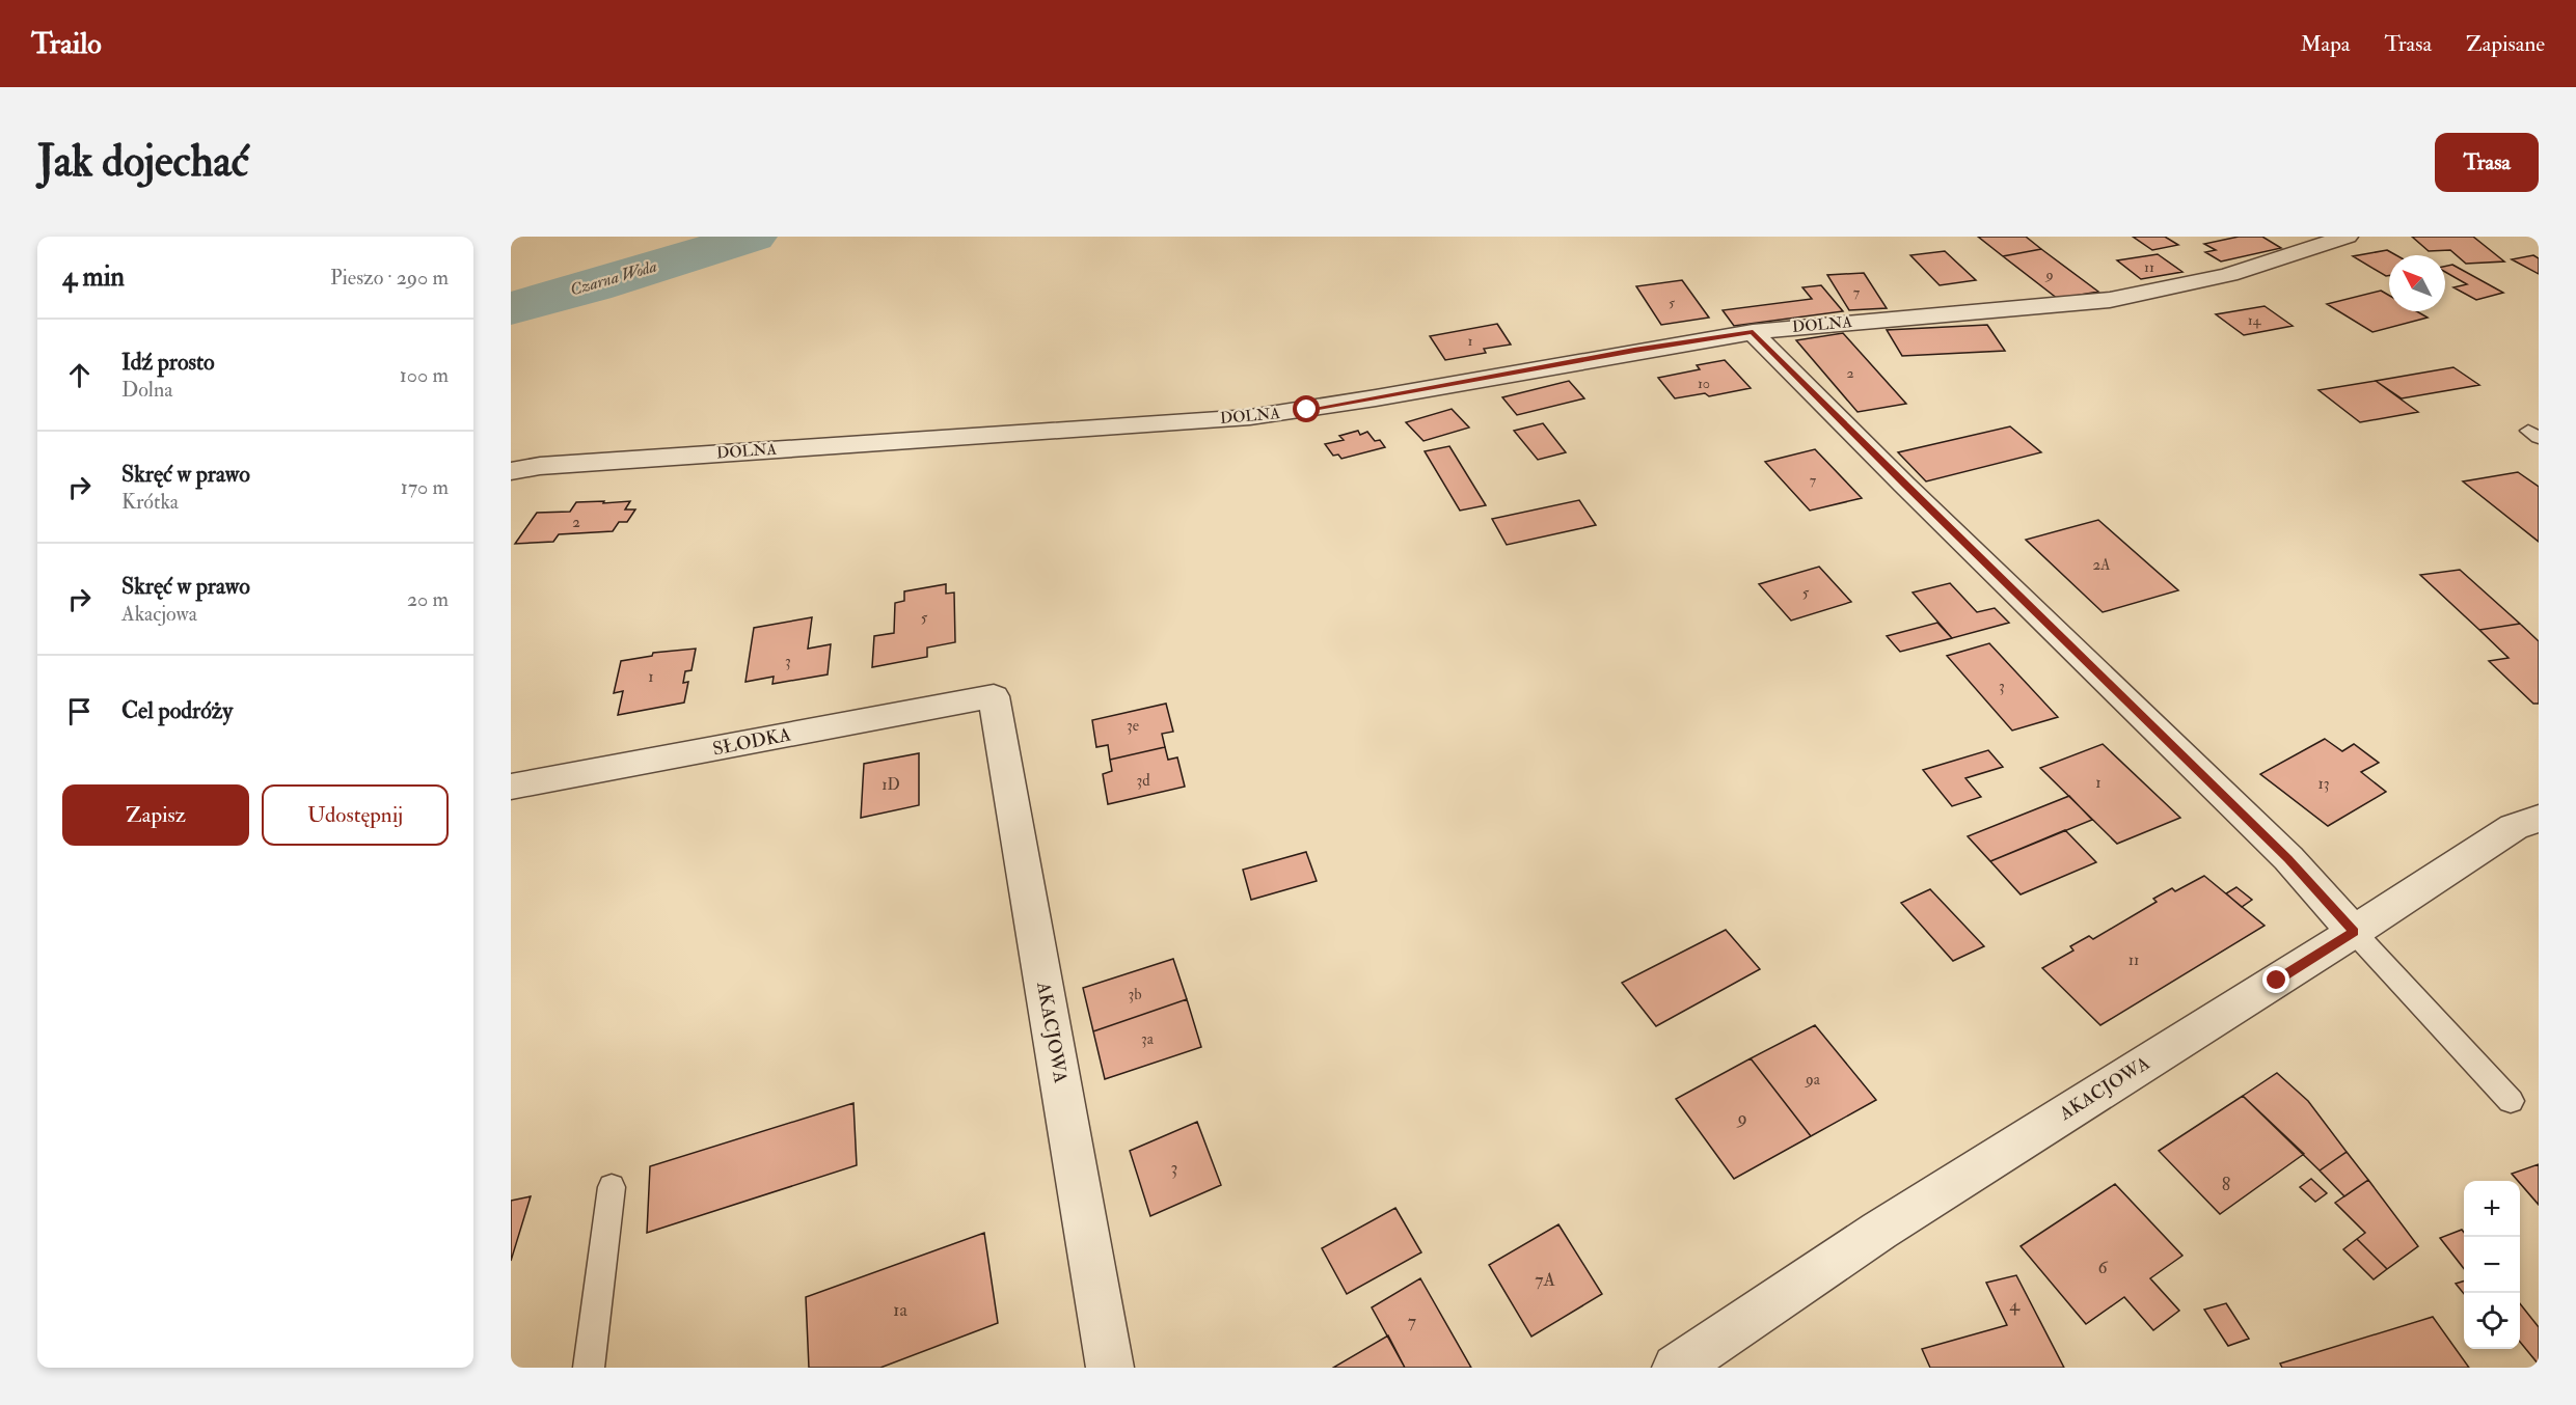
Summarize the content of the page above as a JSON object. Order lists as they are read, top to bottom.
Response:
{
  "streets": {
    "street": ["DOLNA", "SŁODKA", "AKACJOWA"]
  },
  "crossings": [
    ["SŁODKA", "AKACJOWA"]
  ],
  "water": ["Czarna Woda"],
  "house_numbers": [
    "11",
    "9",
    "7",
    "5",
    "14",
    "1",
    "2",
    "10",
    "7",
    "2",
    "2A",
    "5",
    "5",
    "3",
    "1",
    "3",
    "3e",
    "3d",
    "1",
    "13",
    "1D",
    "11",
    "3b",
    "3a",
    "9a",
    "9",
    "3",
    "8",
    "6",
    "7A",
    "4",
    "1a",
    "7"
  ],
  "north": "top left",
  "page": {
    "header": "Trailo",
    "nav": ["Mapa", "Trasa", "Zapisane"],
    "buttons": [
      "Trasa",
      ["Zapisz", "Udostępnij"]
    ],
    "title": "Jak dojechać",
    "heading": ["4 min", "Pieszo · 290 m"],
    "list": [
      ["Idź prosto", "Dolna", "100 m"],
      ["Skręć w prawo", "Krótka", "170 m"],
      ["Skręć w prawo", "Akacjowa", "20 m"],
      "Cel podróży"
    ],
    "map_buttons": ["+", "−"]
  }
}
